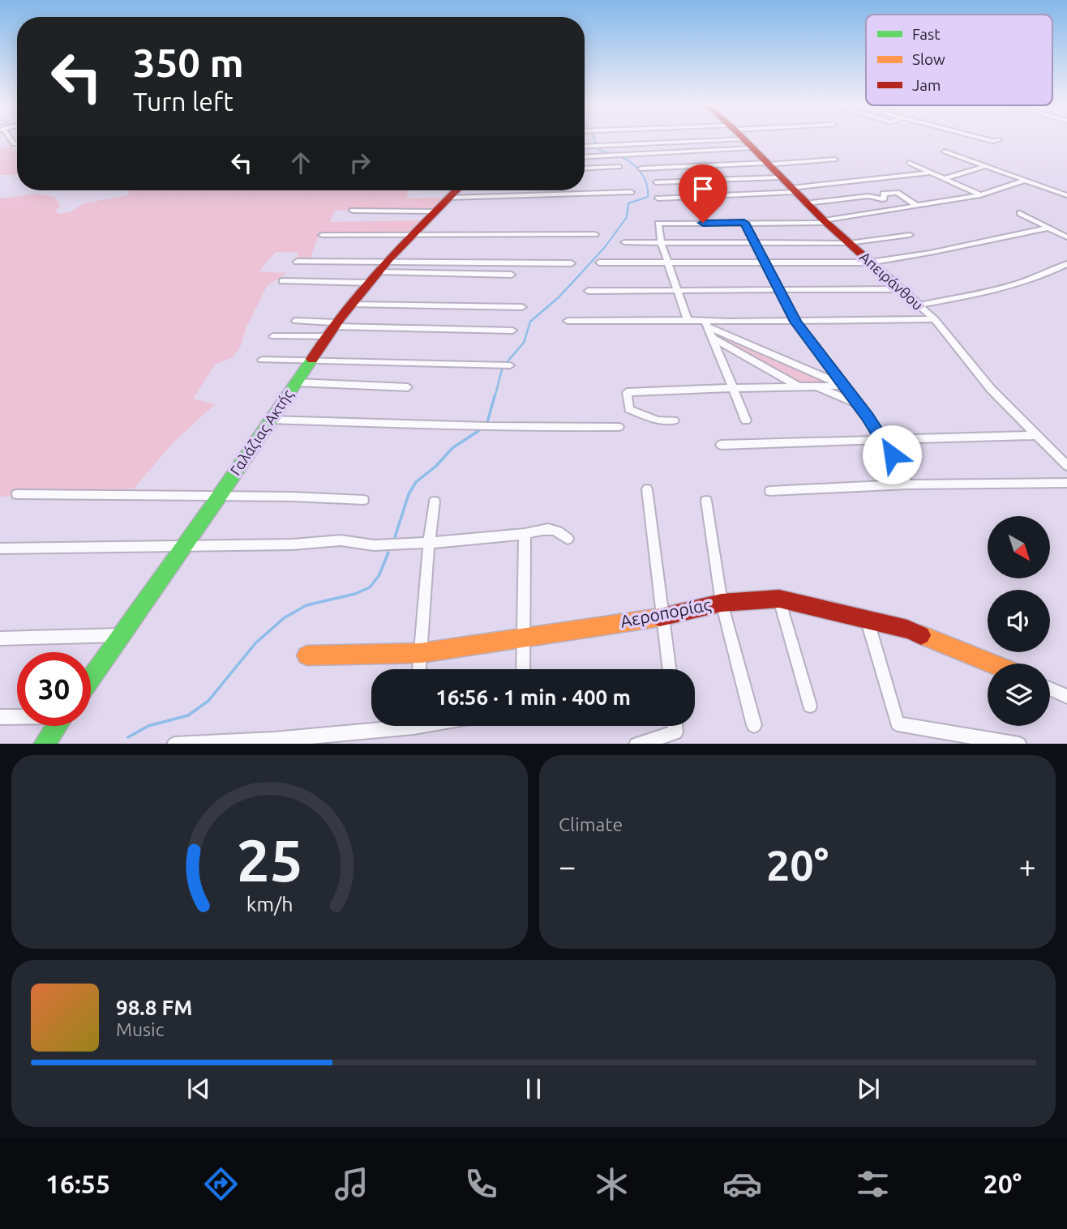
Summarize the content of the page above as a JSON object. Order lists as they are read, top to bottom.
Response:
{
  "streets": {
    "street": ["Απειράνθου", "Γαλάζιας Ακτής", "Αεροπορίας"]
  },
  "legend": ["Fast", "Slow", "Jam"],
  "north": "bottom right",
  "page": {
    "turn": ["350 m", "Turn left"],
    "limit": "30",
    "trip": "16:56 · 1 min · 400 m",
    "tile": "Climate",
    "heat": ["−", "20°", "+"],
    "song": ["98.8 FM", "Music"],
    "tabs": ["16:55", "20°"],
    "gauge": ["25", "km/h"]
  }
}
